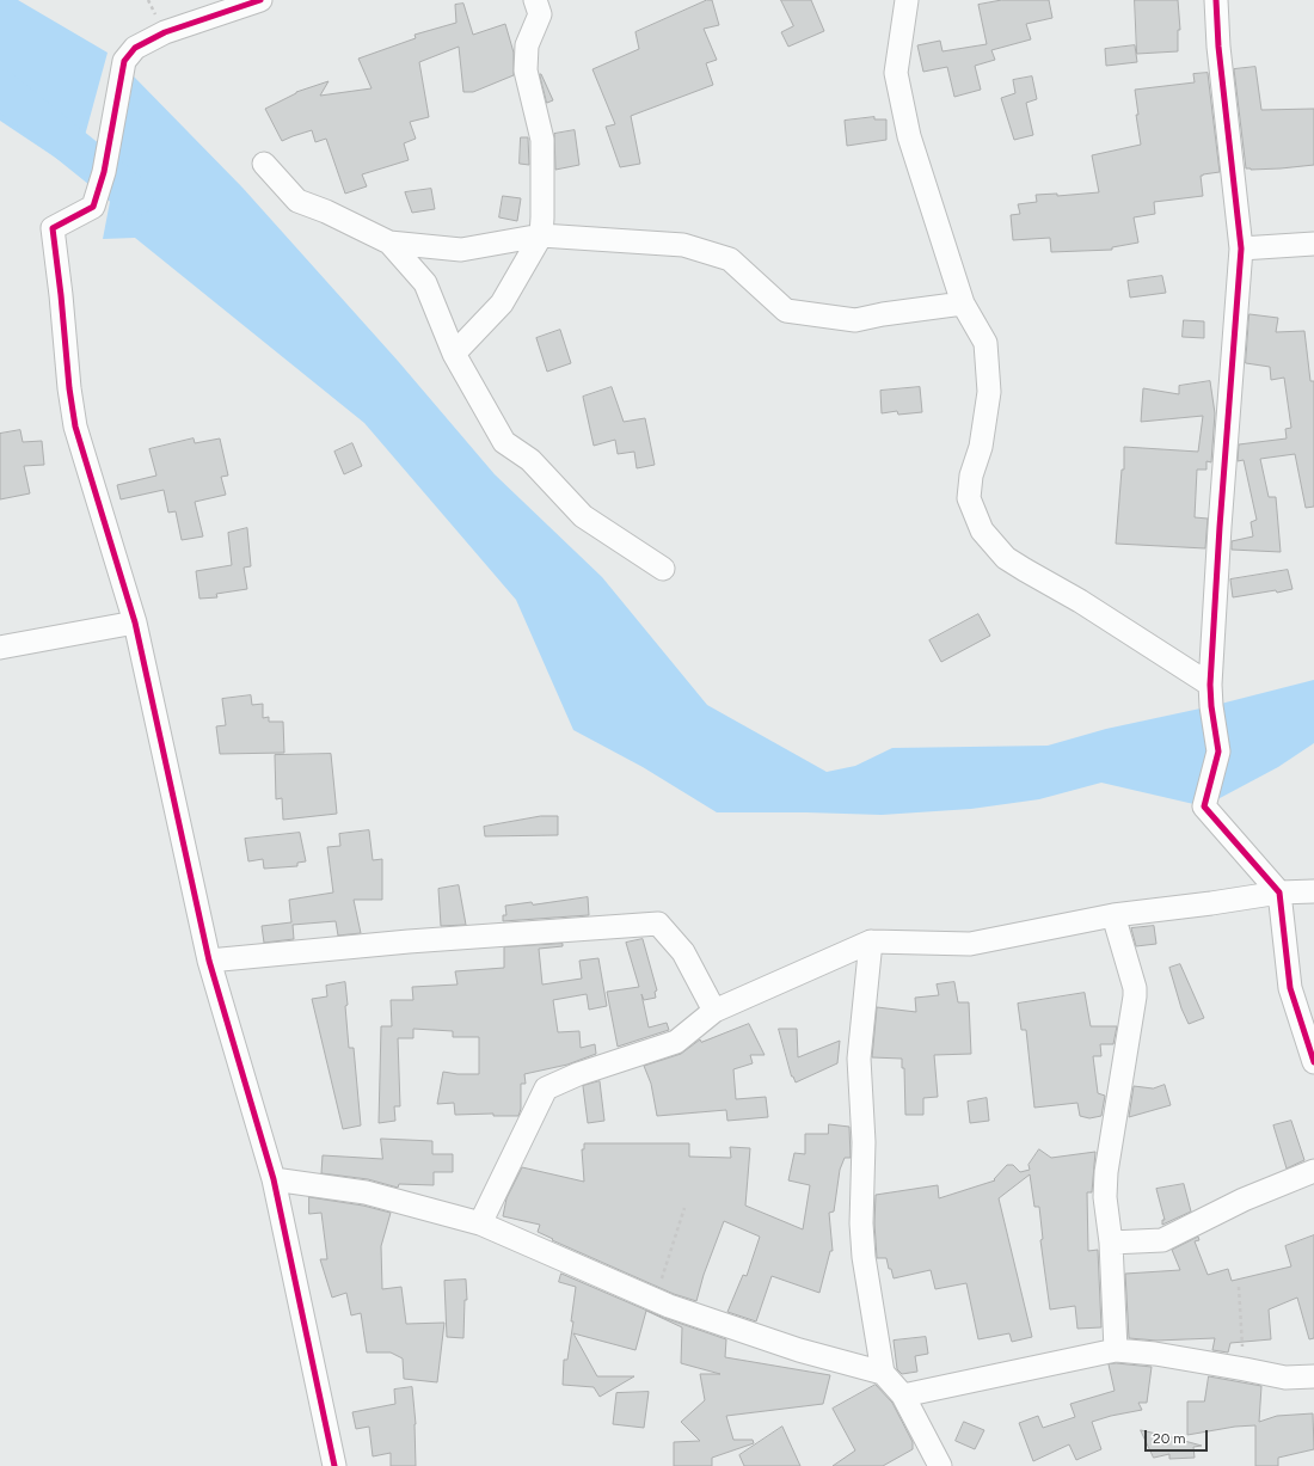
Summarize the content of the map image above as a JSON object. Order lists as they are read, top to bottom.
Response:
{
  "scale_bar": "20 m"
}
